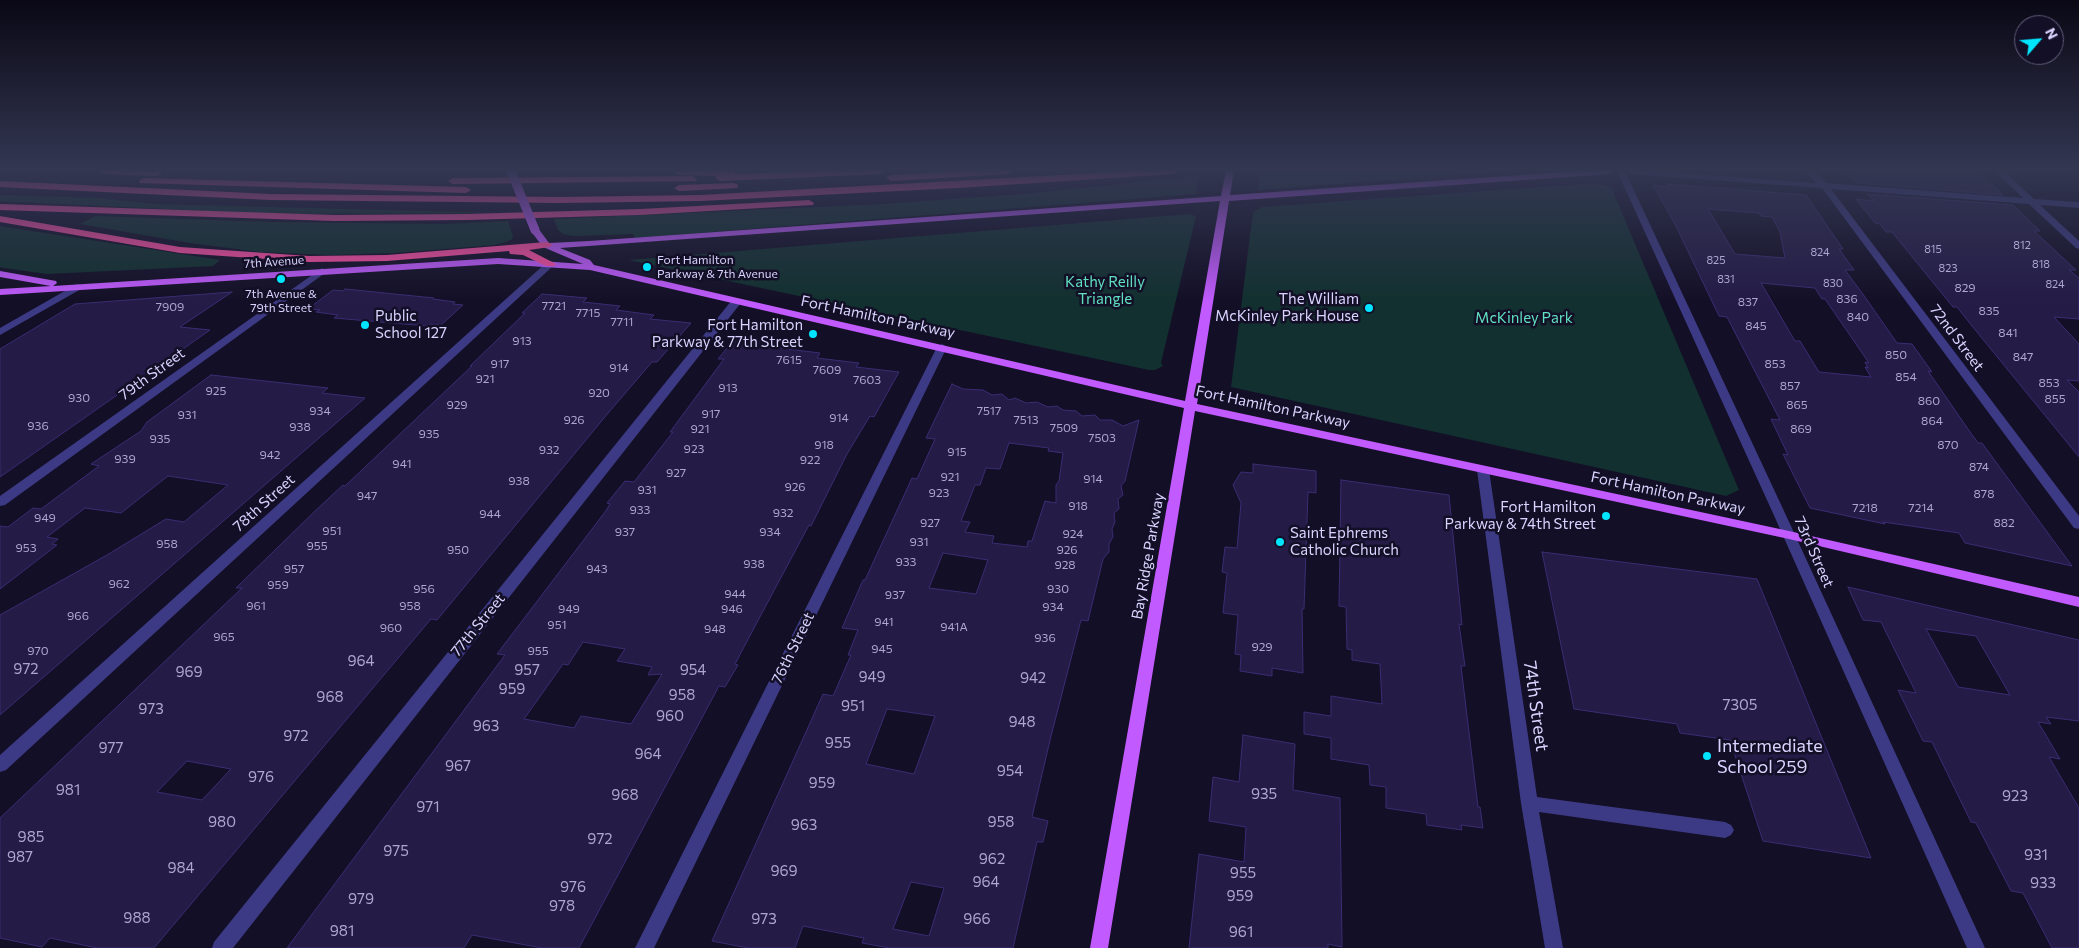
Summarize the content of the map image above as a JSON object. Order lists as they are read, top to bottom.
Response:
{
  "streets": {
    "main road": ["7th Avenue", "Fort Hamilton Parkway", "Bay Ridge Parkway"],
    "street": [
      "72nd Street",
      "79th Street",
      "78th Street",
      "73rd Street",
      "77th Street",
      "76th Street",
      "74th Street"
    ]
  },
  "crossings": [
    ["7th Avenue", "Fort Hamilton Parkway"],
    ["7th Avenue", "79th Street"],
    ["7th Avenue", "78th Street"],
    ["Fort Hamilton Parkway", "73rd Street"],
    ["Fort Hamilton Parkway", "Bay Ridge Parkway"],
    ["Fort Hamilton Parkway", "77th Street"],
    ["Fort Hamilton Parkway", "76th Street"],
    ["Fort Hamilton Parkway", "74th Street"]
  ],
  "parks": ["Kathy Reilly Triangle", "McKinley Park"],
  "places": [
    "Fort Hamilton Parkway & 7th Avenue",
    "7th Avenue & 79th Street",
    "The William McKinley Park House",
    "Public School 127",
    "Fort Hamilton Parkway & 77th Street",
    "Fort Hamilton Parkway & 74th Street",
    "Saint Ephrems Catholic Church",
    "Intermediate School 259"
  ],
  "house_numbers": [
    "812",
    "815",
    "824",
    "825",
    "818",
    "823",
    "831",
    "830",
    "824",
    "829",
    "836",
    "837",
    "7721",
    "7909",
    "835",
    "7715",
    "840",
    "7711",
    "845",
    "841",
    "913",
    "850",
    "847",
    "7615",
    "917",
    "853",
    "914",
    "7609",
    "854",
    "921",
    "7603",
    "853",
    "857",
    "913",
    "925",
    "920",
    "930",
    "855",
    "860",
    "929",
    "865",
    "934",
    "7517",
    "917",
    "931",
    "914",
    "926",
    "7513",
    "864",
    "936",
    "938",
    "7509",
    "921",
    "869",
    "935",
    "7503",
    "935",
    "918",
    "870",
    "923",
    "932",
    "915",
    "942",
    "939",
    "922",
    "941",
    "874",
    "927",
    "921",
    "914",
    "938",
    "926",
    "931",
    "923",
    "878",
    "947",
    "918",
    "7218",
    "7214",
    "933",
    "932",
    "944",
    "949",
    "927",
    "882",
    "951",
    "937",
    "934",
    "924",
    "931",
    "958",
    "955",
    "953",
    "950",
    "926",
    "933",
    "938",
    "928",
    "957",
    "943",
    "962",
    "959",
    "956",
    "930",
    "944",
    "937",
    "961",
    "958",
    "934",
    "949",
    "946",
    "966",
    "941",
    "951",
    "941A",
    "960",
    "948",
    "965",
    "936",
    "929",
    "945",
    "970",
    "955",
    "964",
    "972",
    "957",
    "954",
    "969",
    "949",
    "942",
    "959",
    "958",
    "968",
    "7305",
    "951",
    "973",
    "960",
    "948",
    "963",
    "972",
    "955",
    "977",
    "964",
    "967",
    "954",
    "976",
    "959",
    "981",
    "935",
    "968",
    "923",
    "971",
    "980",
    "958",
    "963",
    "985",
    "972",
    "975",
    "931",
    "987",
    "962",
    "984",
    "969",
    "955",
    "964",
    "933",
    "976",
    "959",
    "979",
    "978",
    "988",
    "973",
    "966",
    "981",
    "961"
  ],
  "north": "top right"
}
